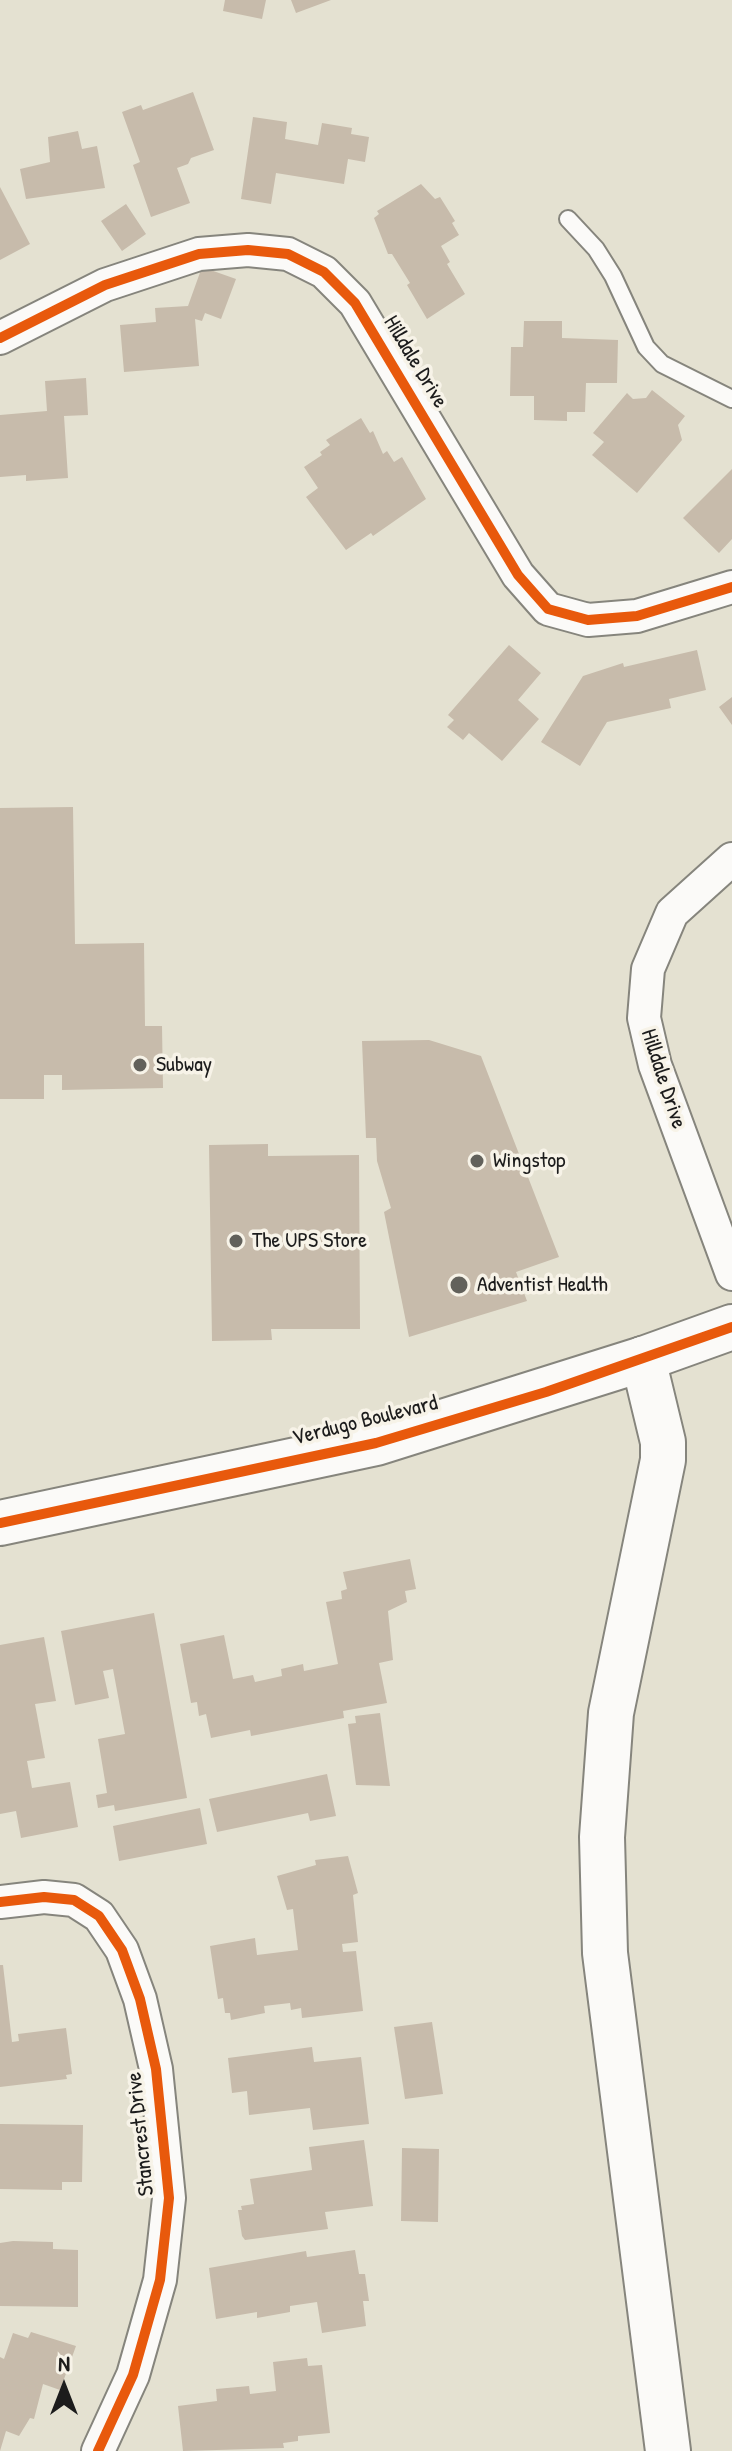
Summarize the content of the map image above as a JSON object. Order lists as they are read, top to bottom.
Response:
{
  "streets": {
    "main road": ["Verdugo Boulevard"],
    "street": ["Hilldale Drive", "Stancrest Drive"]
  },
  "places": [
    "Subway",
    "Wingstop",
    "The UPS Store",
    "Adventist Health"
  ],
  "north": "top"
}
